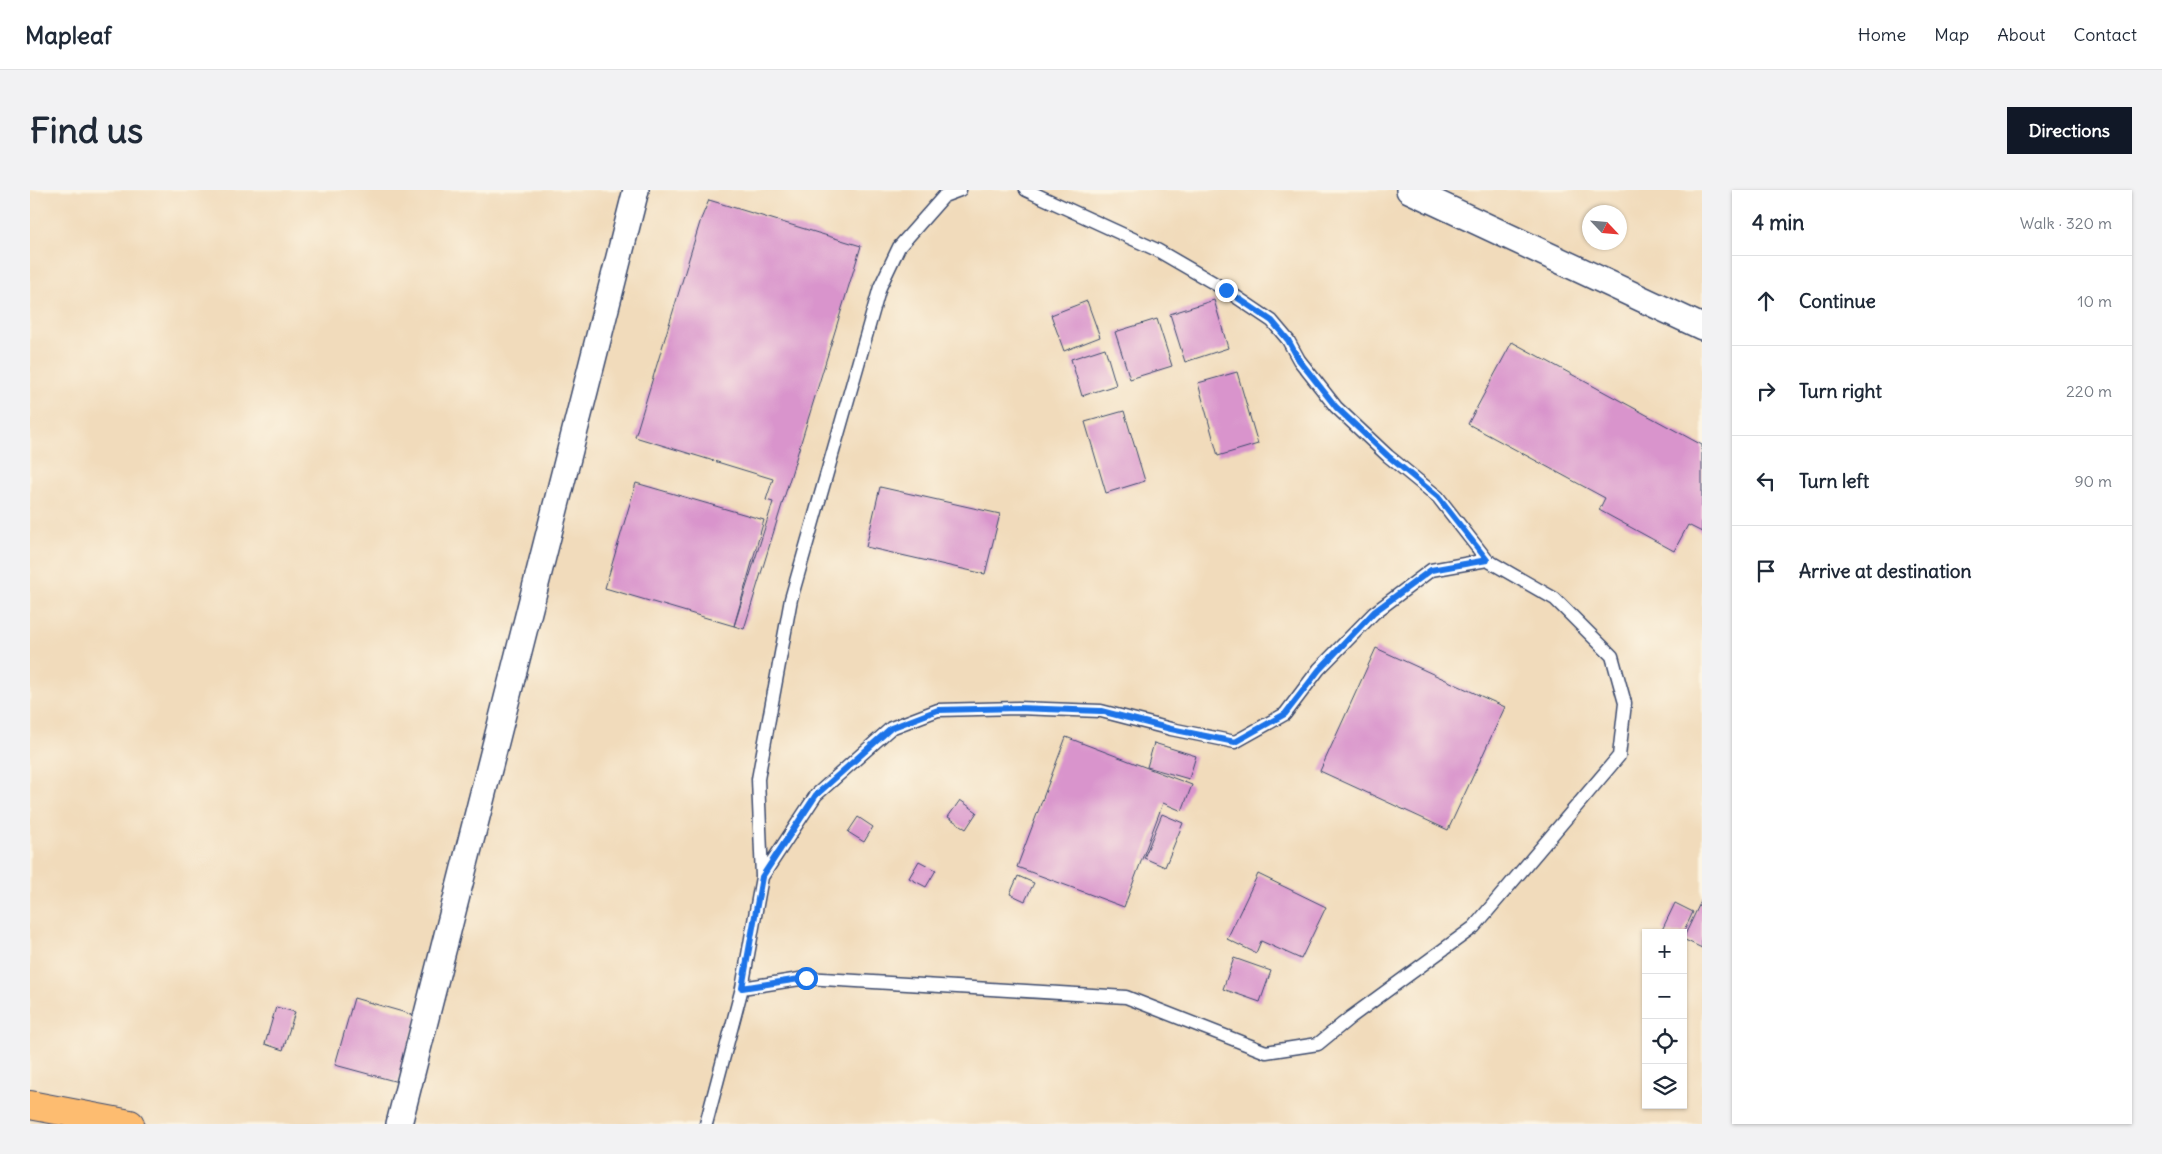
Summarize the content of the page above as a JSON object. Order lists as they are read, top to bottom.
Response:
{
  "north": "bottom right",
  "page": {
    "header": "Mapleaf",
    "nav": [
      "Home",
      "Map",
      "About",
      "Contact"
    ],
    "buttons": "Directions",
    "title": "Find us",
    "heading": ["4 min", "Walk · 320 m"],
    "list": [
      ["Continue", "10 m"],
      ["Turn right", "220 m"],
      ["Turn left", "90 m"],
      "Arrive at destination"
    ],
    "map_buttons": ["+", "−"]
  }
}
